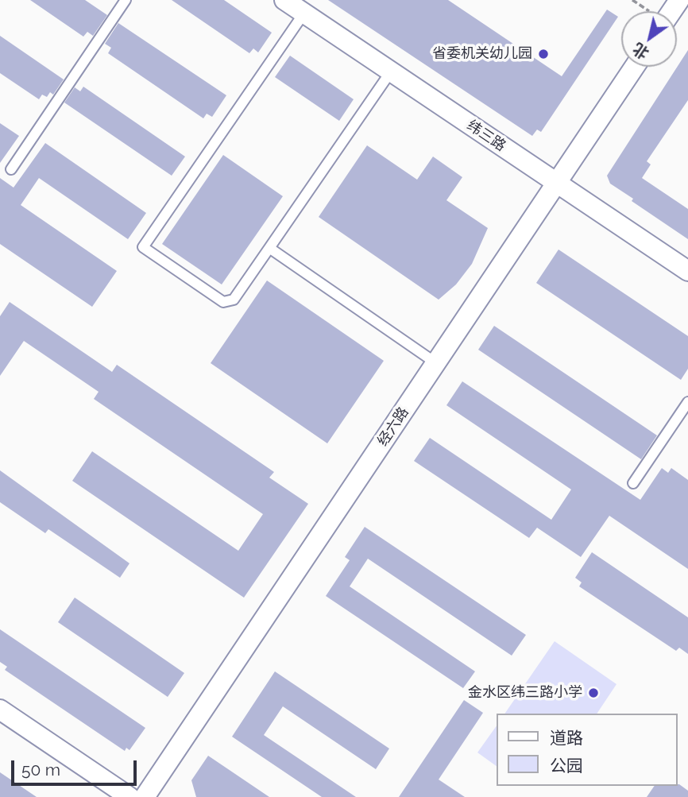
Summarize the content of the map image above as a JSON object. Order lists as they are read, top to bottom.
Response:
{
  "streets": {
    "street": ["纬三路", "经六路"]
  },
  "crossings": [
    ["纬三路", "经六路"]
  ],
  "places": ["省委机关幼儿园", "金水区纬三路小学"],
  "legend": ["道路", "公园"],
  "scale_bar": "50 m",
  "north": "bottom left"
}
